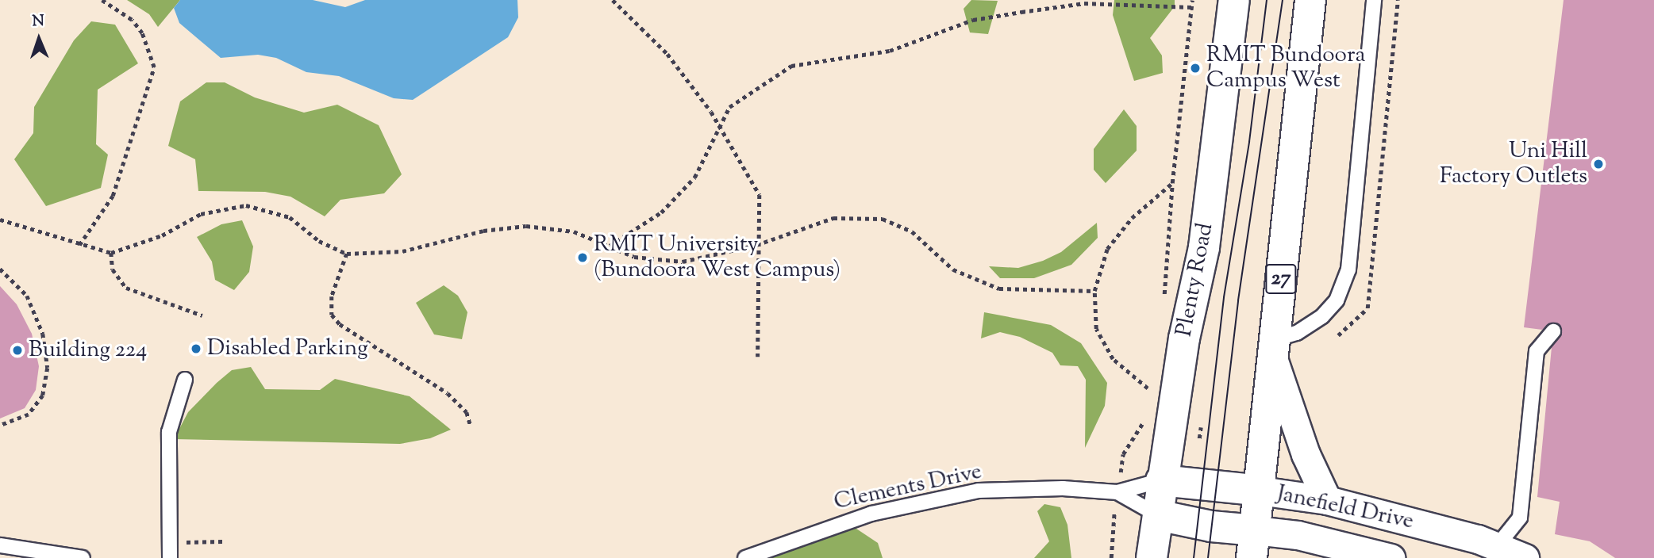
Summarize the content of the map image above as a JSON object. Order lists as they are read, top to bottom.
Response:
{
  "streets": {
    "highway": ["27", "Plenty Road", "Janefield Drive"],
    "lane": ["Clements Drive"]
  },
  "crossings": [
    ["27", "Janefield Drive"],
    ["Plenty Road", "Clements Drive"],
    ["Plenty Road", "Janefield Drive"],
    ["Clements Drive", "Janefield Drive"]
  ],
  "places": [
    "RMIT Bundoora Campus West",
    "Uni Hill Factory Outlets",
    "RMIT University (Bundoora West Campus)",
    "Disabled Parking",
    "Building 224"
  ],
  "north": "top"
}
